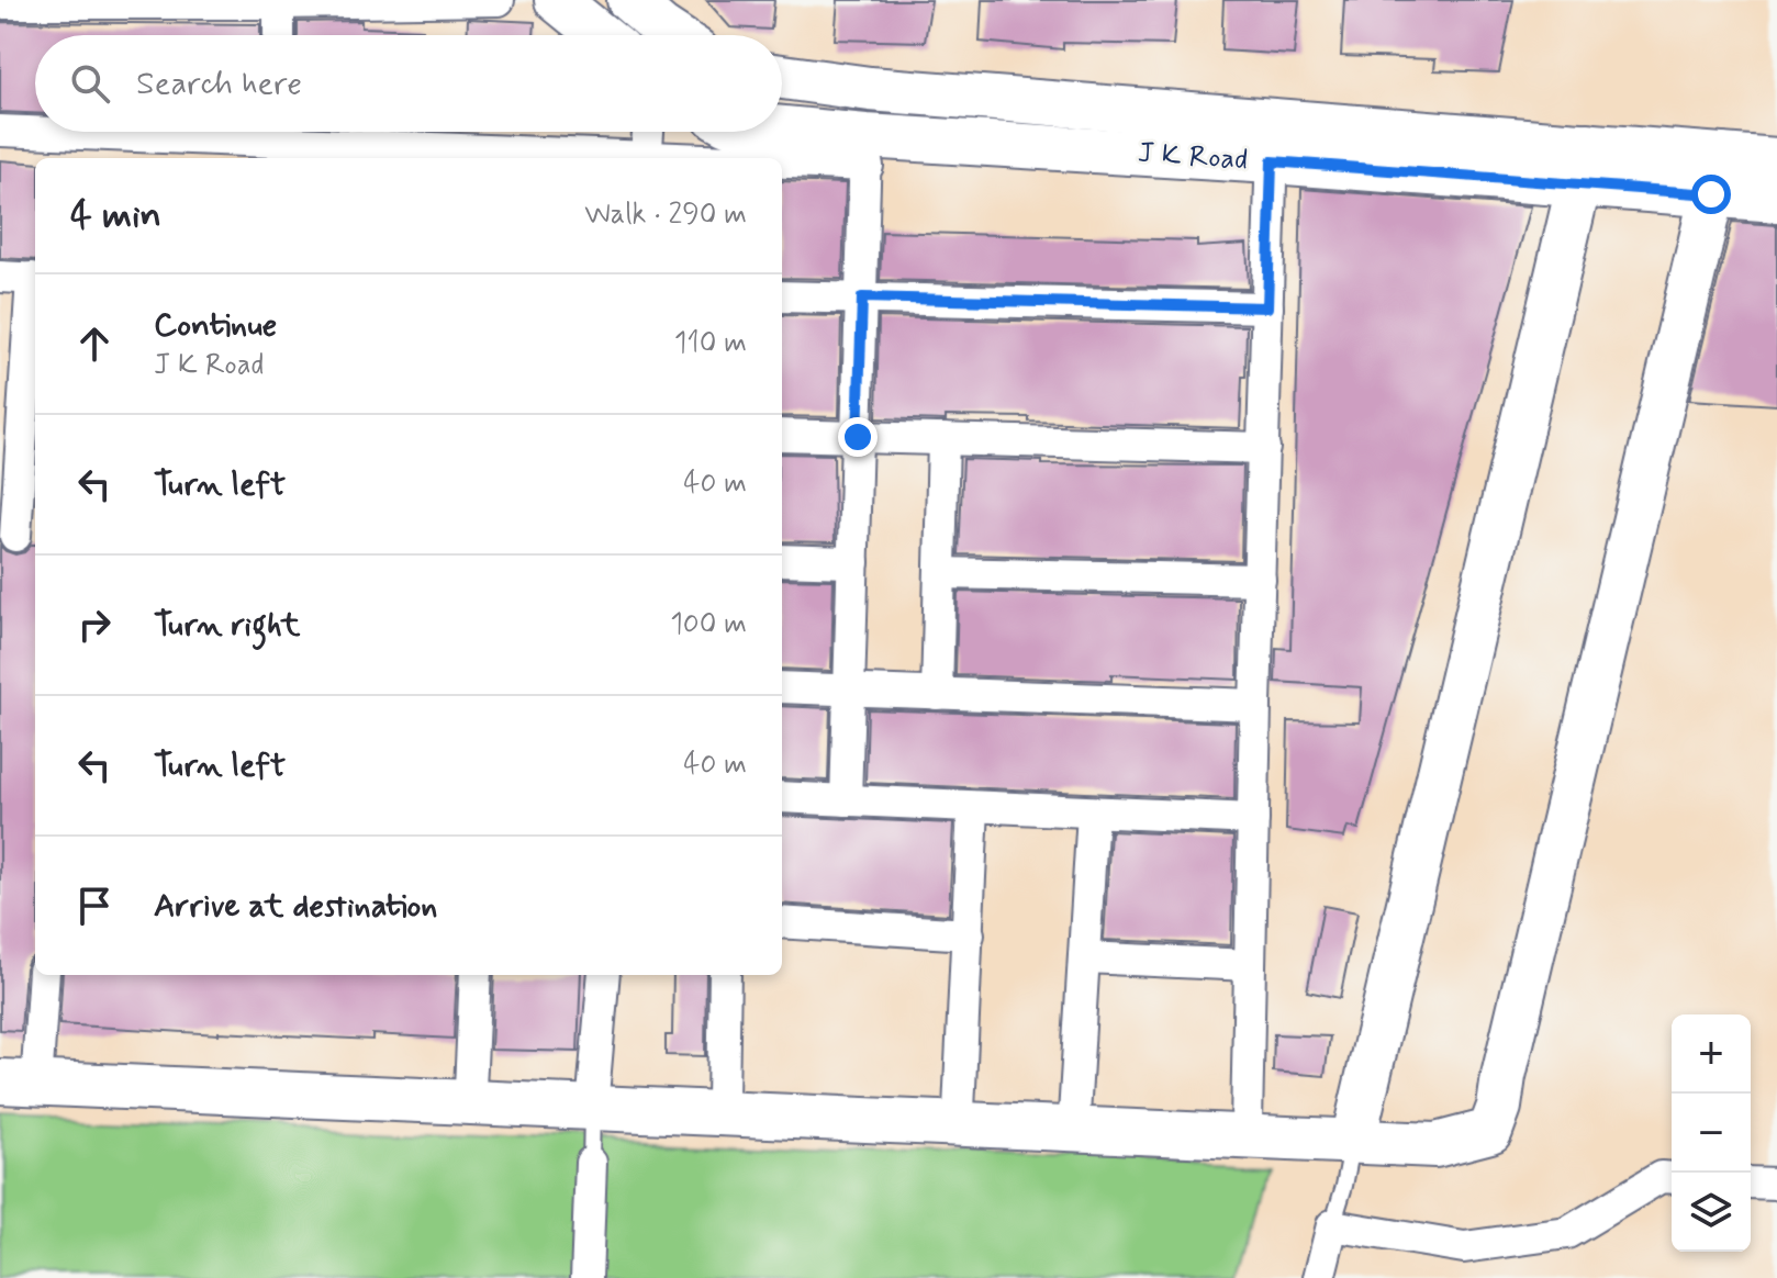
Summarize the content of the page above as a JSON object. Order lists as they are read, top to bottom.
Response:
{
  "streets": {
    "street": ["J K Road"]
  },
  "page": {
    "search": "Search here",
    "heading": ["4 min", "Walk · 290 m"],
    "list": [
      ["Continue", "J K Road", "110 m"],
      ["Turn left", "40 m"],
      ["Turn right", "100 m"],
      ["Turn left", "40 m"],
      "Arrive at destination"
    ],
    "map_buttons": ["+", "−"]
  }
}
